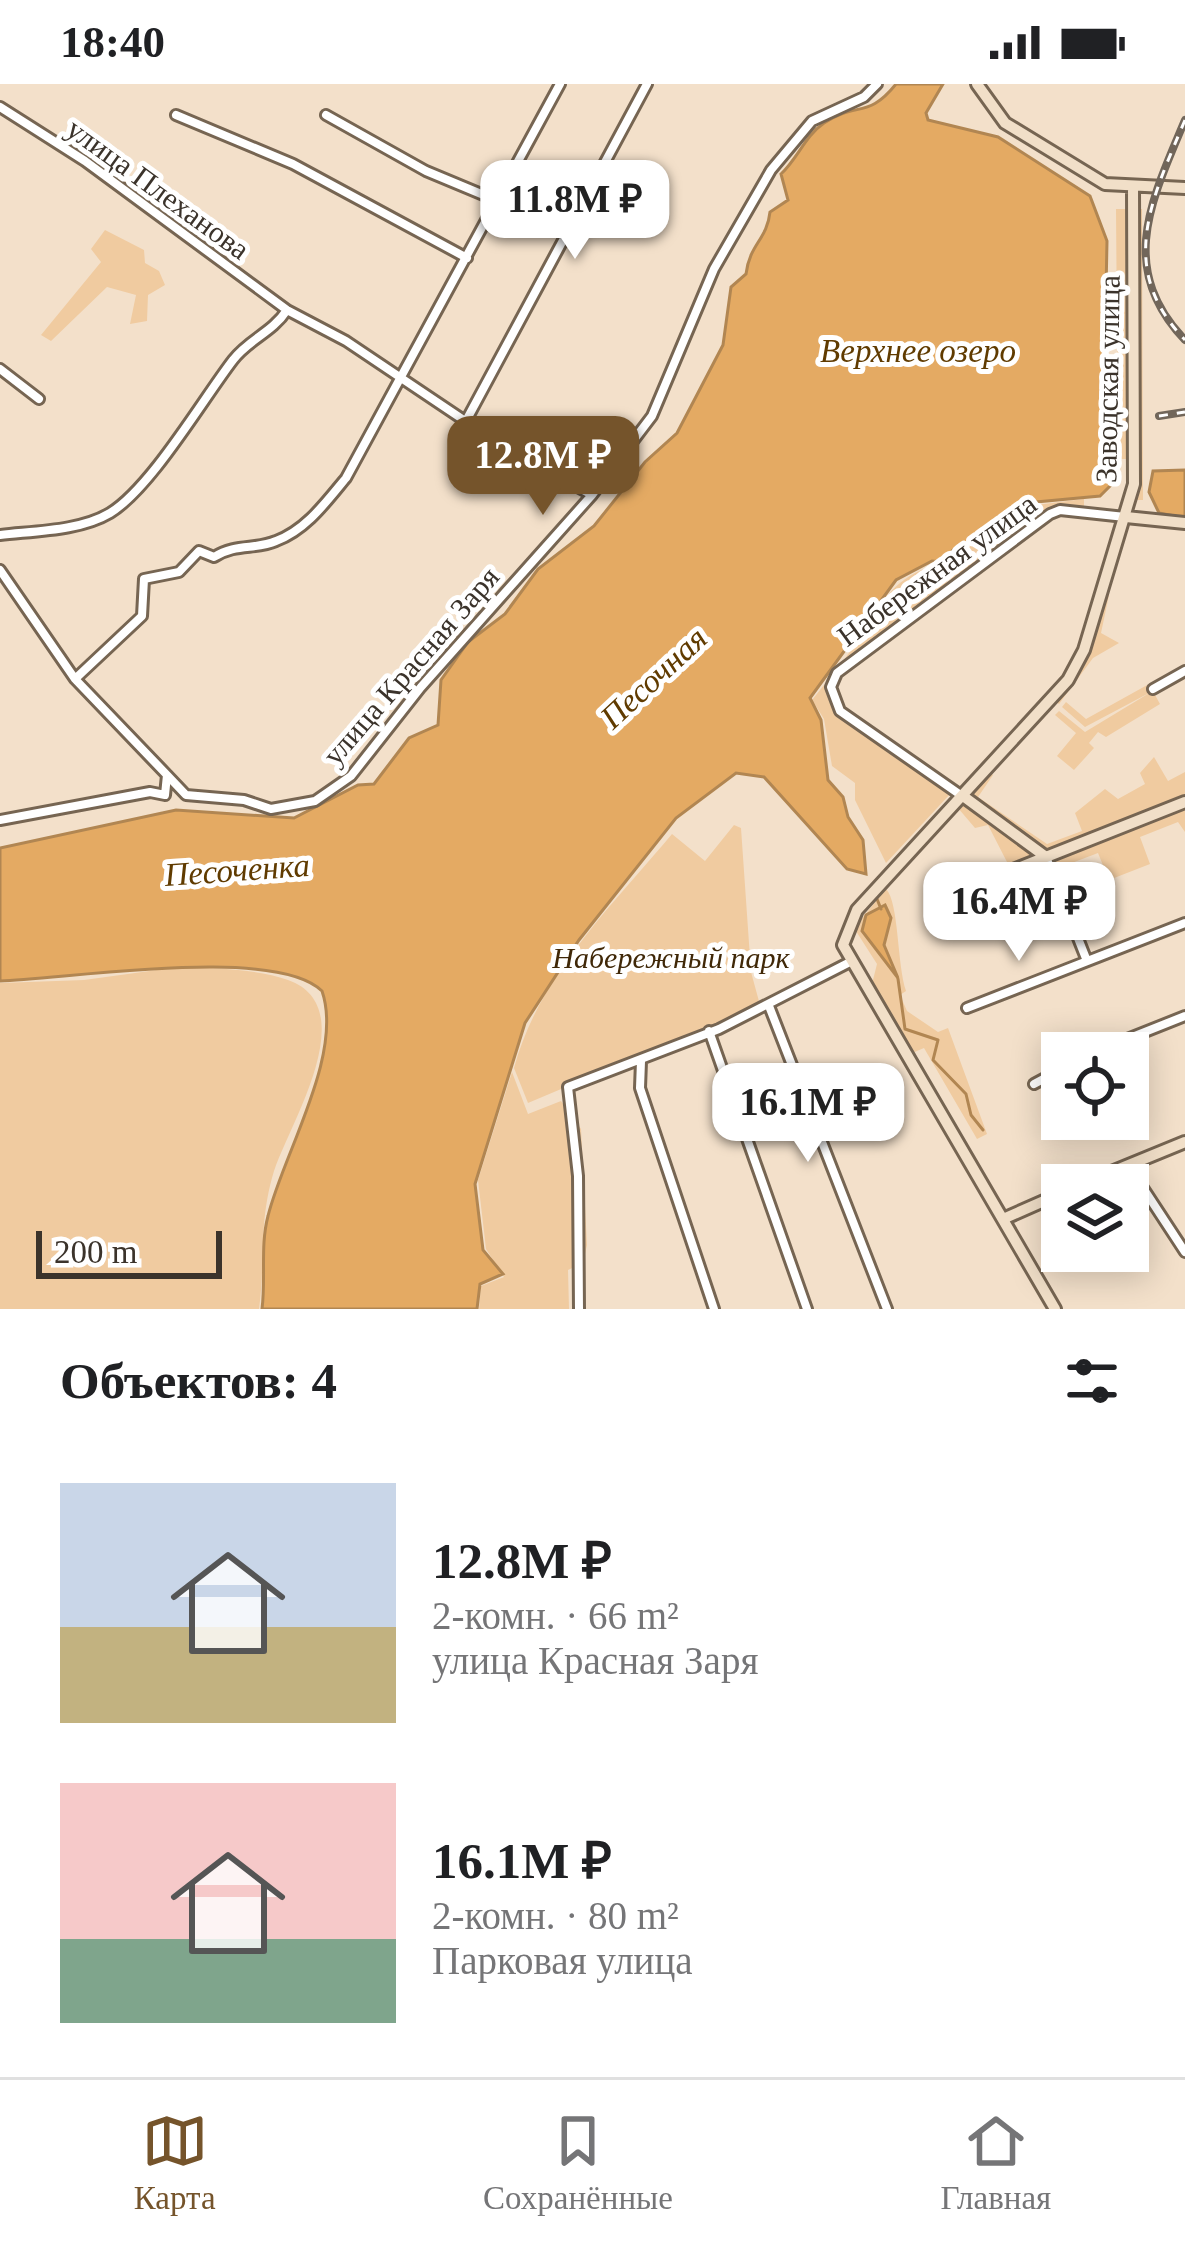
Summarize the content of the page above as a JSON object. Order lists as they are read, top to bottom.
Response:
{
  "streets": {
    "main road": ["Заводская улица", "Набережная улица"],
    "street": ["улица Плеханова", "улица Красная Заря"]
  },
  "crossings": [
    ["улица Плеханова", "улица Красная Заря"],
    ["Заводская улица", "Набережная улица"]
  ],
  "water": ["Верхнее озеро", "Песочная", "Песоченка"],
  "parks": ["Набережный парк"],
  "scale_bar": "200 m",
  "page": {
    "status": "18:40",
    "price": [
      "11.8M ₽",
      "12.8M ₽",
      "16.4M ₽",
      "16.1M ₽"
    ],
    "scale": "200 m",
    "heading": "Объектов: 4",
    "list": [
      {
        "name": "12.8M ₽",
        "note": "2-комн. · 66 m² · улица Красная Заря"
      },
      {
        "name": "16.1M ₽",
        "note": "2-комн. · 80 m² · Парковая улица"
      }
    ],
    "tabs": ["Карта", "Сохранённые", "Главная"]
  }
}
